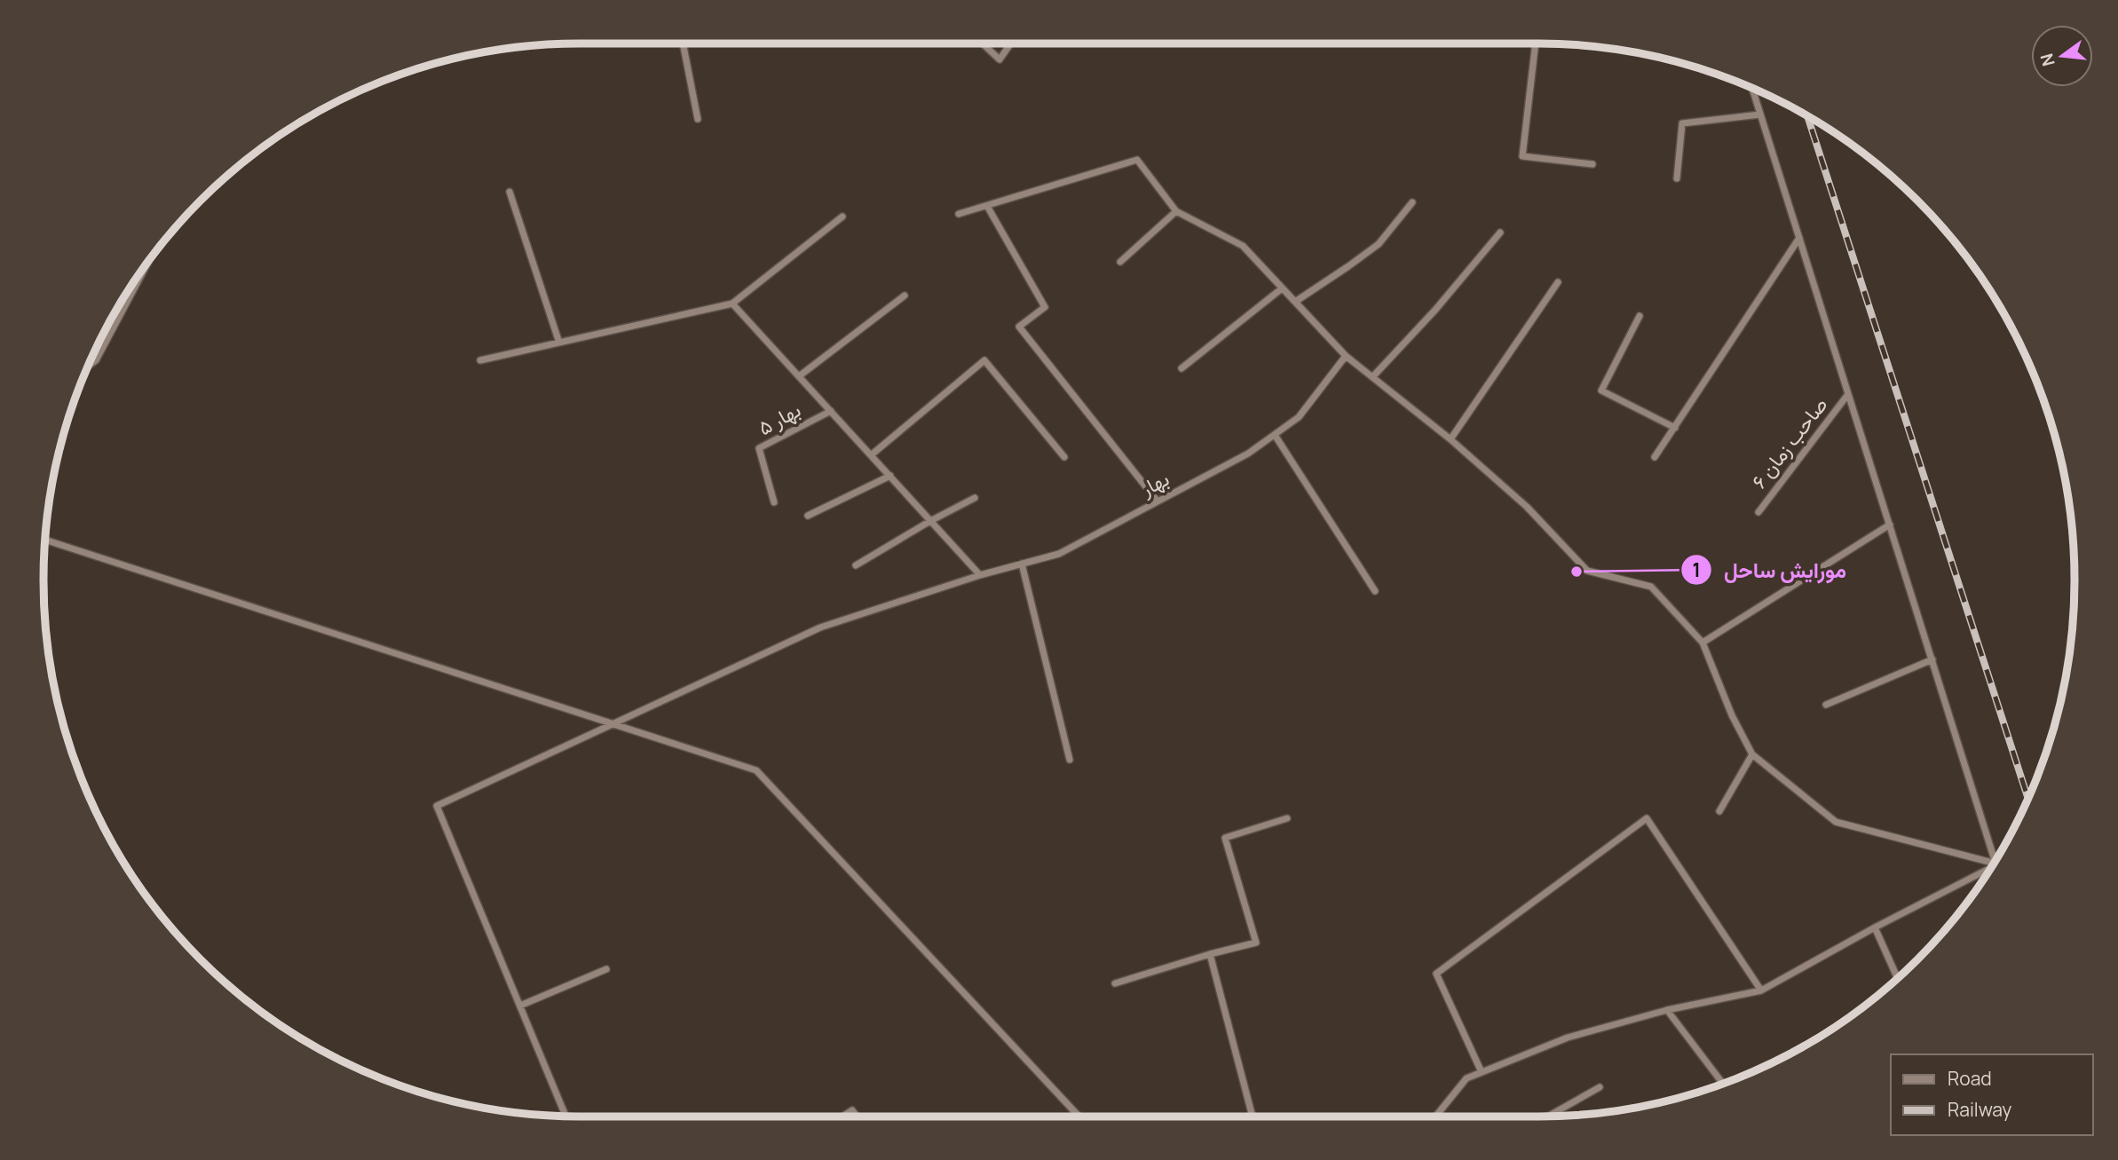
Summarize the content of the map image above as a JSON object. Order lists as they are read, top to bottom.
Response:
{
  "streets": {
    "street": ["بهار ۵", "صاحب زمان ۶", "بهار"]
  },
  "places": ["مورایش ساحل"],
  "legend": ["Road", "Railway"],
  "north": "left"
}
